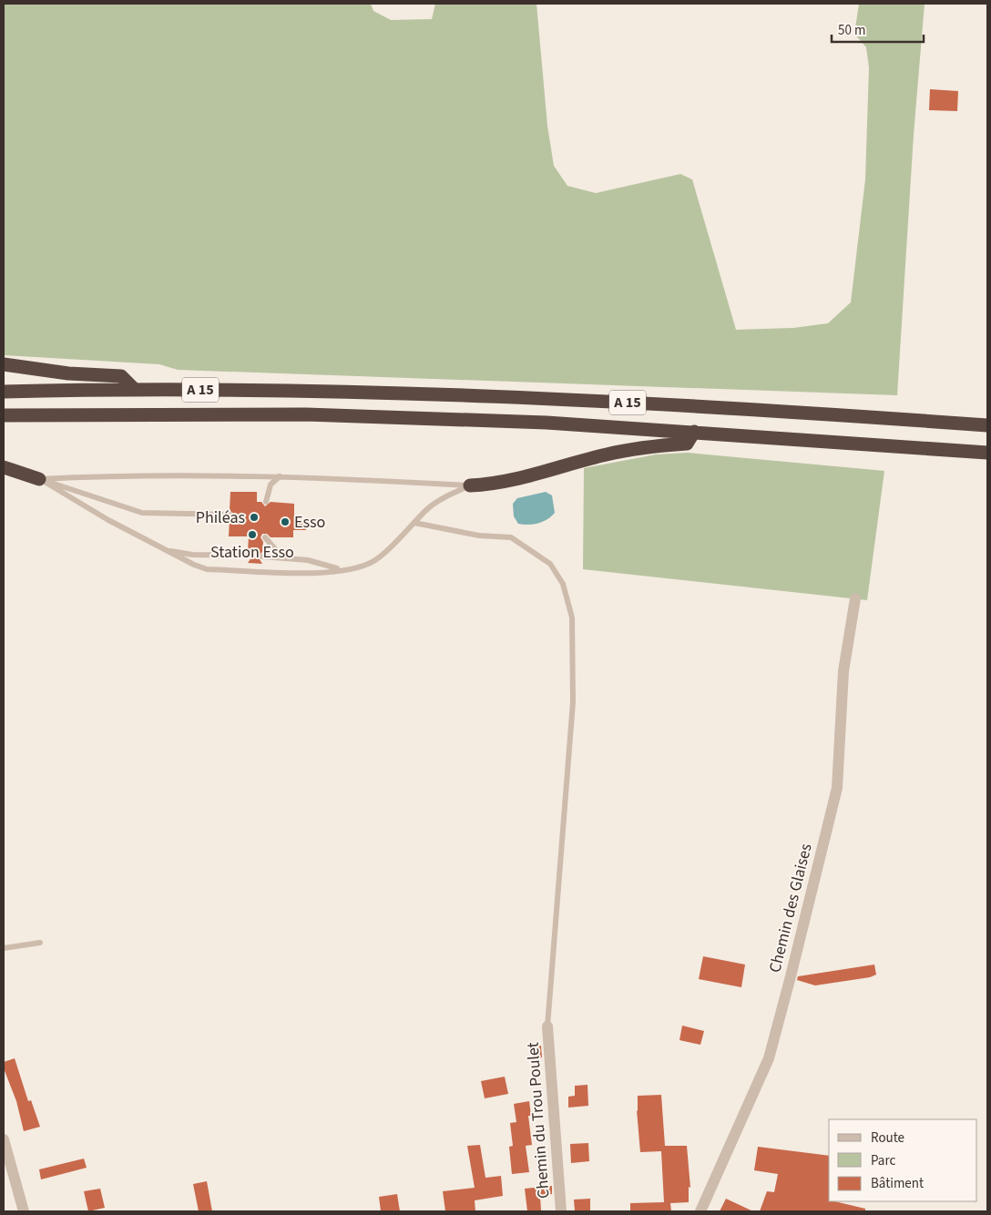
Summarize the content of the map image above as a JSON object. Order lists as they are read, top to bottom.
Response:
{
  "streets": {
    "highway": ["A 15"],
    "street": ["Chemin des Glaises", "Chemin du Trou Poulet"]
  },
  "places": ["Philéas", "Esso", "Station Esso"],
  "legend": ["Route", "Parc", "Bâtiment"],
  "scale_bar": "50 m"
}
